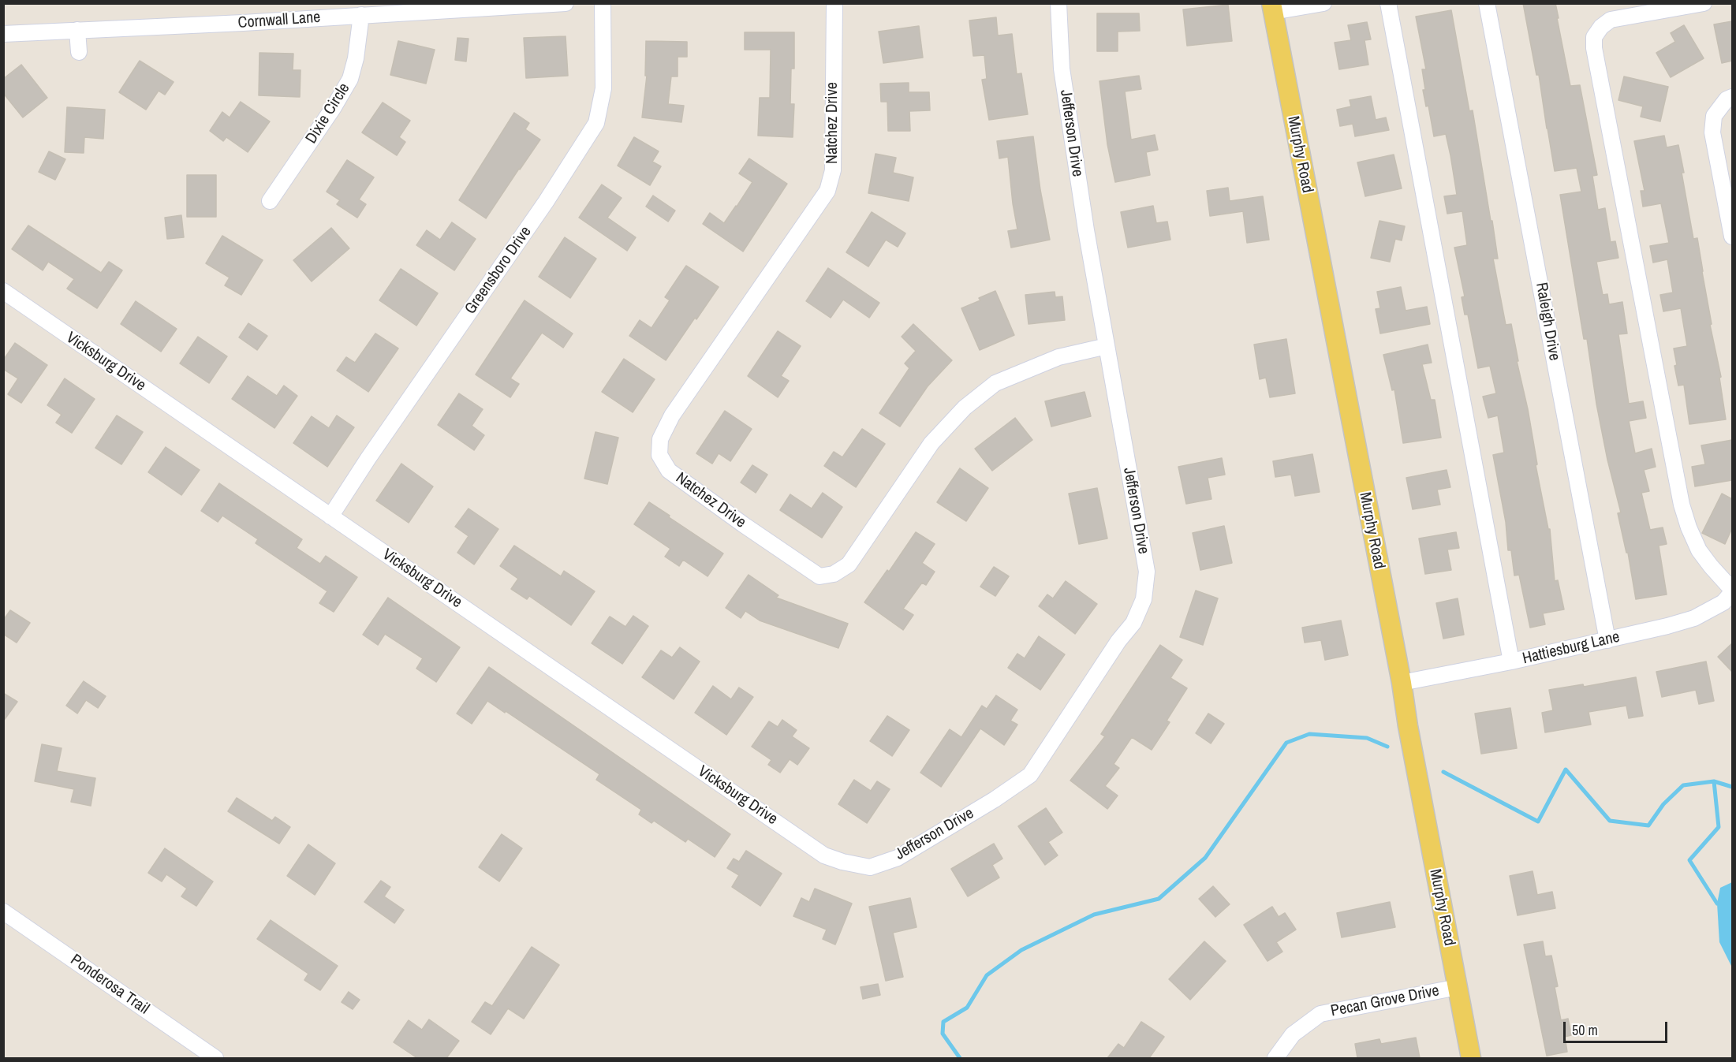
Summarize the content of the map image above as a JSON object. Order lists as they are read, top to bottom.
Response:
{
  "streets": {
    "main road": ["Murphy Road"],
    "street": [
      "Cornwall Lane",
      "Dixie Circle",
      "Natchez Drive",
      "Jefferson Drive",
      "Greensboro Drive",
      "Raleigh Drive",
      "Vicksburg Drive",
      "Hattiesburg Lane",
      "Ponderosa Trail",
      "Pecan Grove Drive"
    ]
  },
  "crossings": [
    ["Cornwall Lane", "Dixie Circle"],
    ["Natchez Drive", "Jefferson Drive"],
    ["Jefferson Drive", "Vicksburg Drive"],
    ["Murphy Road", "Hattiesburg Lane"],
    ["Murphy Road", "Pecan Grove Drive"],
    ["Greensboro Drive", "Vicksburg Drive"],
    ["Raleigh Drive", "Hattiesburg Lane"]
  ],
  "scale_bar": "50 m"
}
